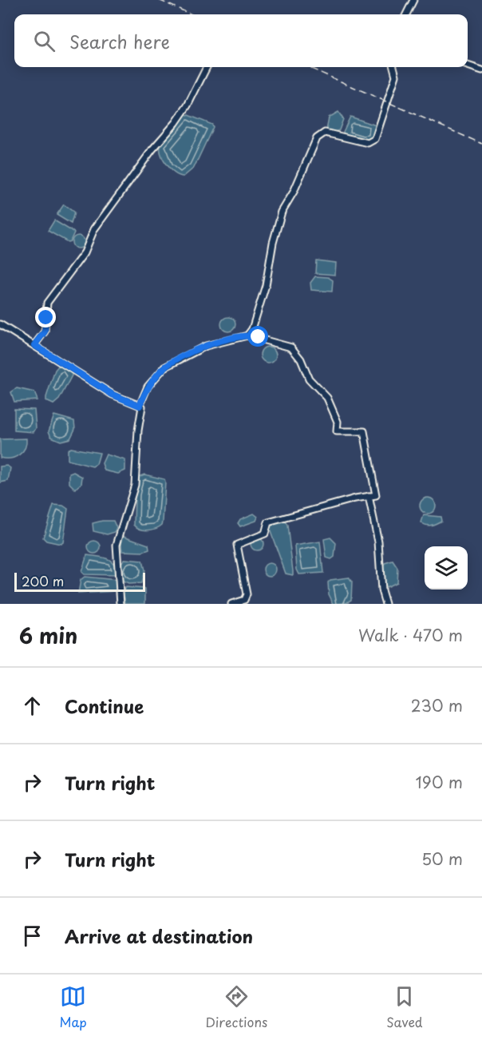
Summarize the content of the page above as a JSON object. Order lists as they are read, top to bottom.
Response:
{
  "scale_bar": "200 m",
  "page": {
    "search": "Search here",
    "scale": "200 m",
    "heading": ["6 min", "Walk · 470 m"],
    "list": [
      ["Continue", "230 m"],
      ["Turn right", "190 m"],
      ["Turn right", "50 m"],
      "Arrive at destination"
    ],
    "nav": ["Map", "Directions", "Saved"]
  }
}
